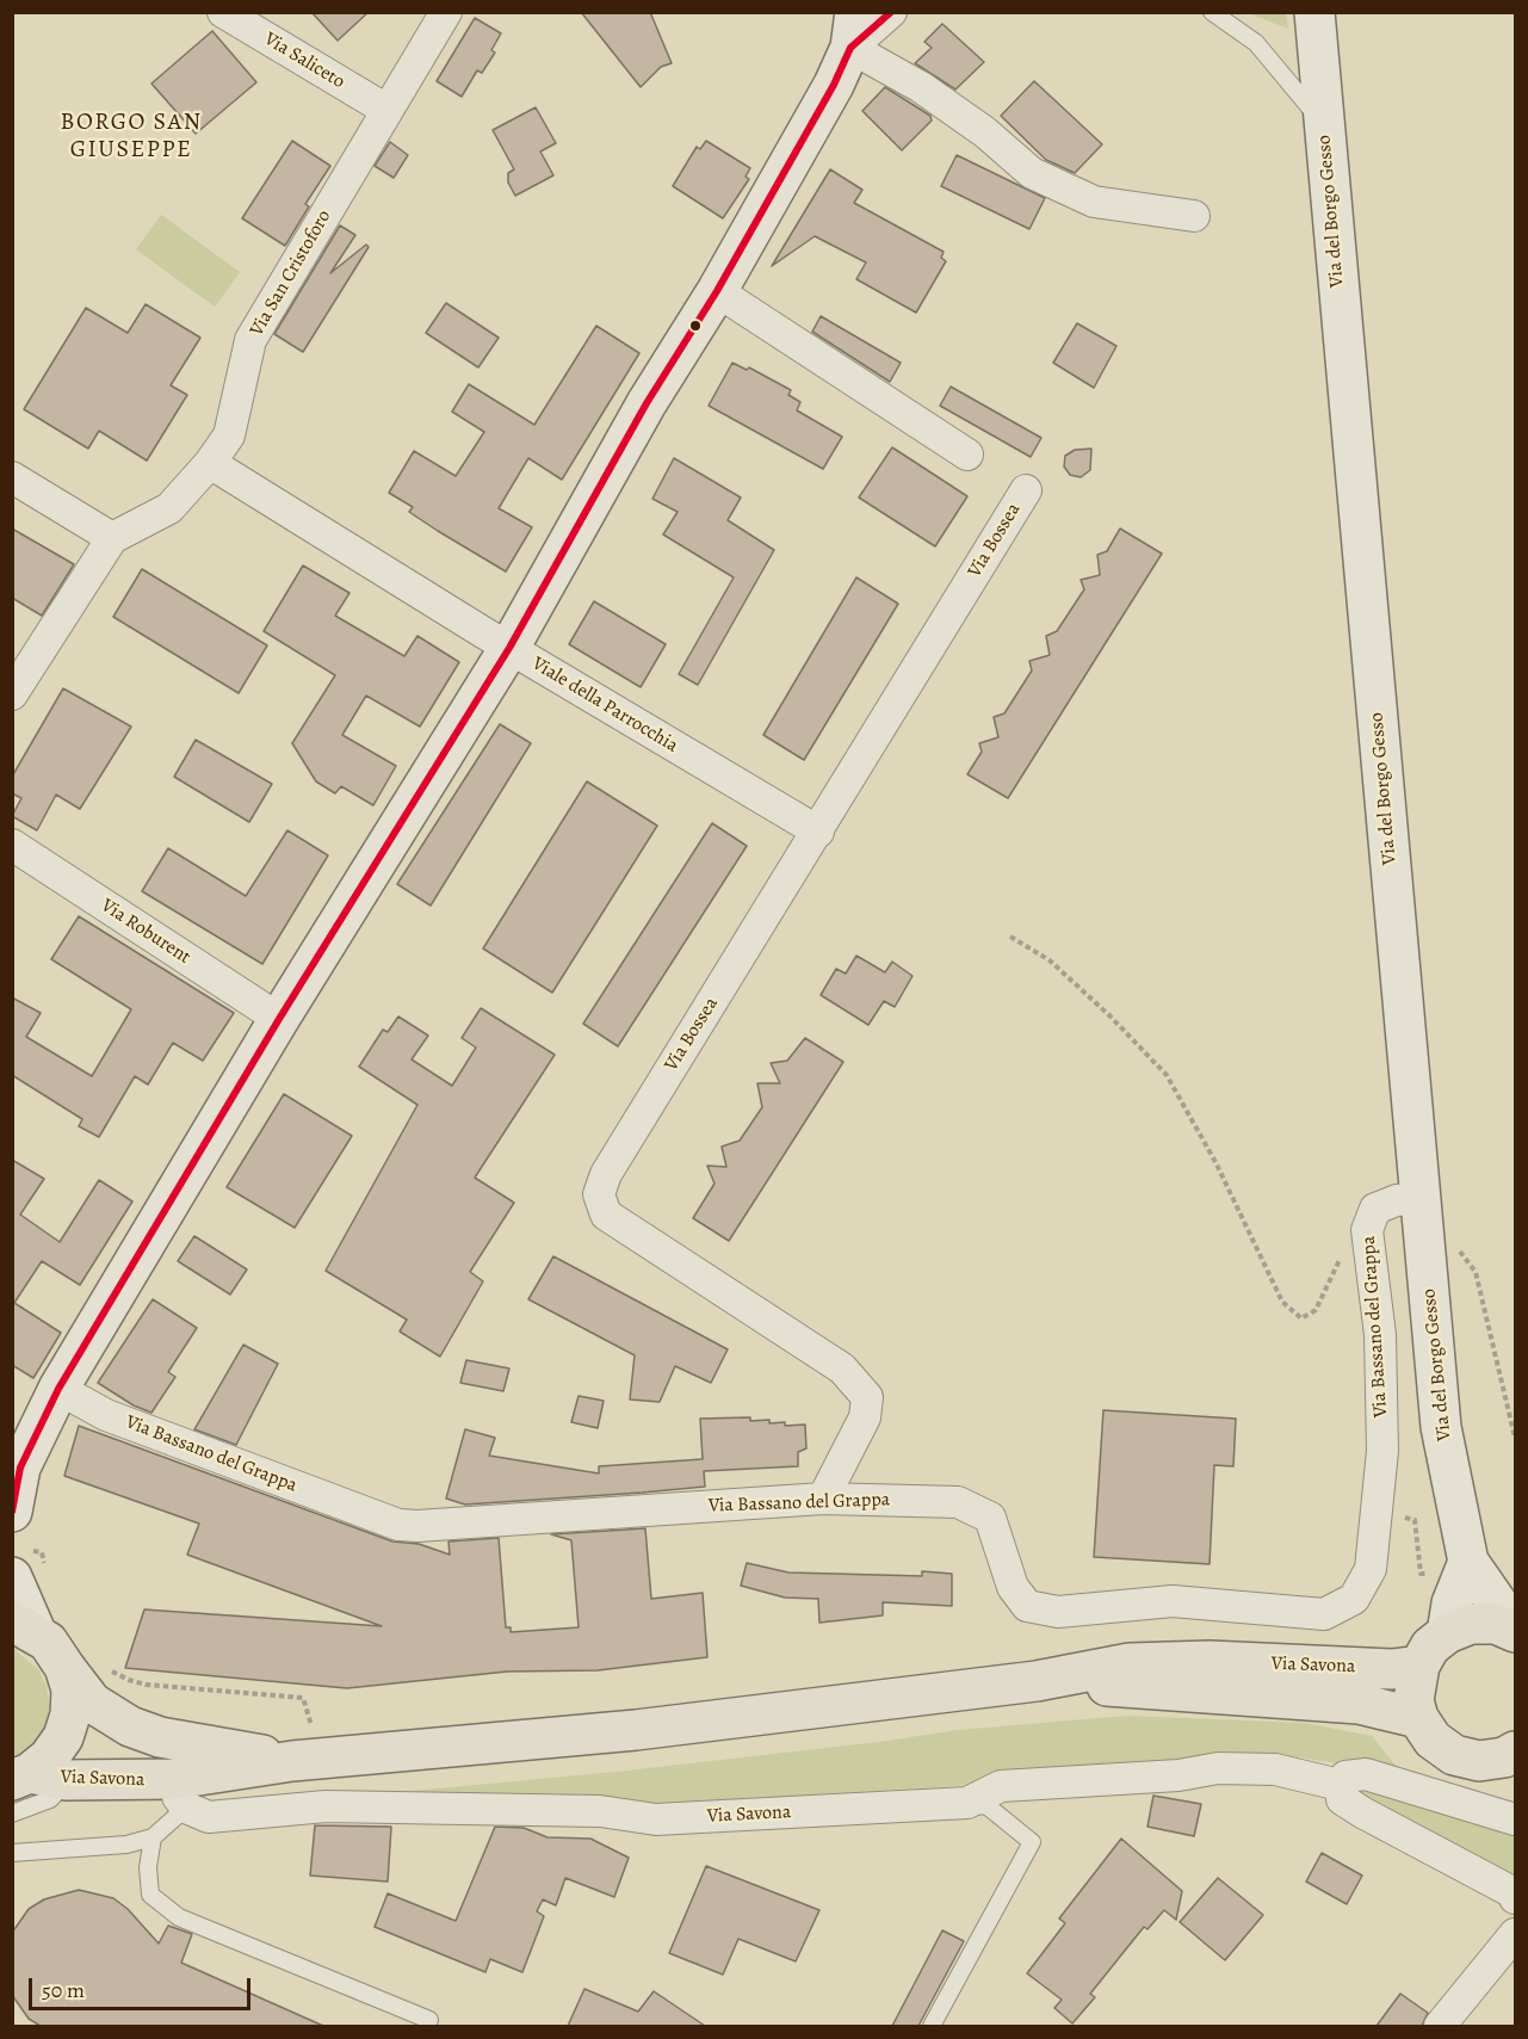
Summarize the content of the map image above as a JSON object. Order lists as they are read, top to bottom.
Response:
{
  "streets": {
    "main road": ["Via Savona"],
    "street": [
      "Via Saliceto",
      "Via del Borgo Gesso",
      "Via San Cristoforo",
      "Via Bossea",
      "Viale della Parrocchia",
      "Via Roburent",
      "Via Bassano del Grappa"
    ]
  },
  "crossings": [
    ["Via Saliceto", "Via San Cristoforo"],
    ["Via del Borgo Gesso", "Via Bassano del Grappa"],
    ["Via San Cristoforo", "Viale della Parrocchia"],
    ["Via Bossea", "Viale della Parrocchia"],
    ["Via Bossea", "Via Bassano del Grappa"]
  ],
  "districts": ["BORGO SAN GIUSEPPE"],
  "scale_bar": "50 m"
}
